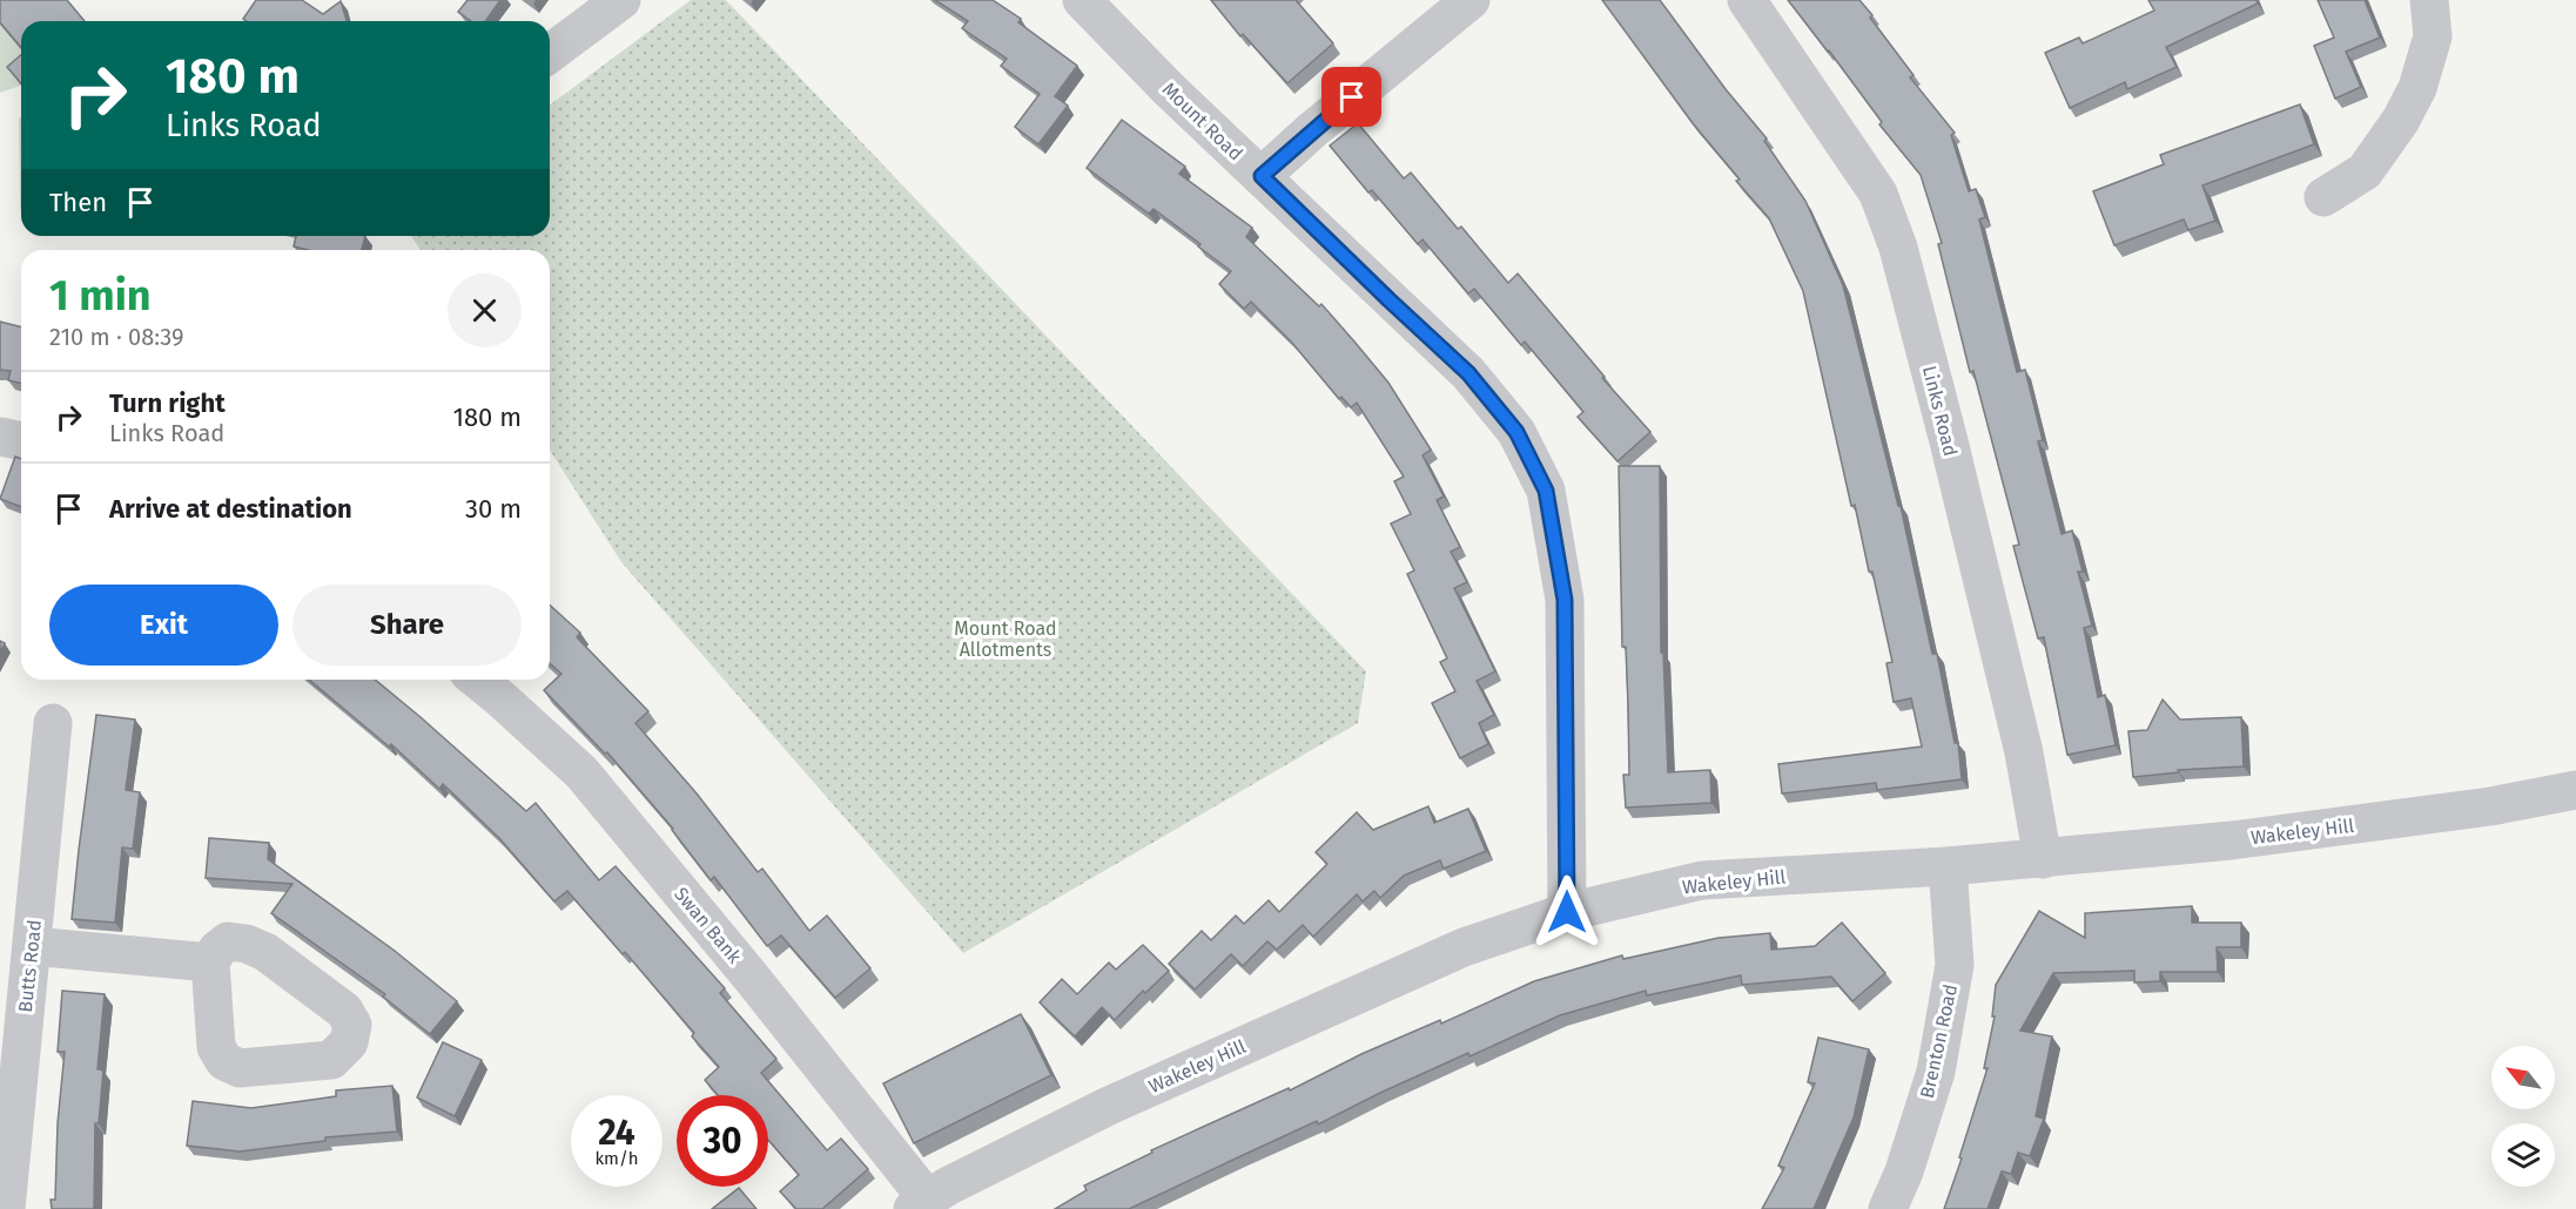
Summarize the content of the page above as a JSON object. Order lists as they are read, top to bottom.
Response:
{
  "streets": {
    "street": [
      "Mount Road",
      "Links Road",
      "Wakeley Hill",
      "Swan Bank",
      "Butts Road",
      "Brenton Road"
    ]
  },
  "crossings": [
    ["Mount Road", "Wakeley Hill"],
    ["Links Road", "Wakeley Hill"],
    ["Wakeley Hill", "Swan Bank"],
    ["Wakeley Hill", "Brenton Road"]
  ],
  "parks": ["Mount Road Allotments"],
  "north": "top left",
  "page": {
    "turn": ["180 m", "Links Road"],
    "then": "Then",
    "heading": ["1 min", "210 m · 08:39"],
    "list": [
      {
        "name": "Turn right",
        "note": "Links Road",
        "value": "180 m"
      },
      {
        "name": "Arrive at destination",
        "value": "30 m"
      }
    ],
    "buttons": ["Exit", "Share"],
    "speed": "24 km/h",
    "limit": "30"
  }
}
